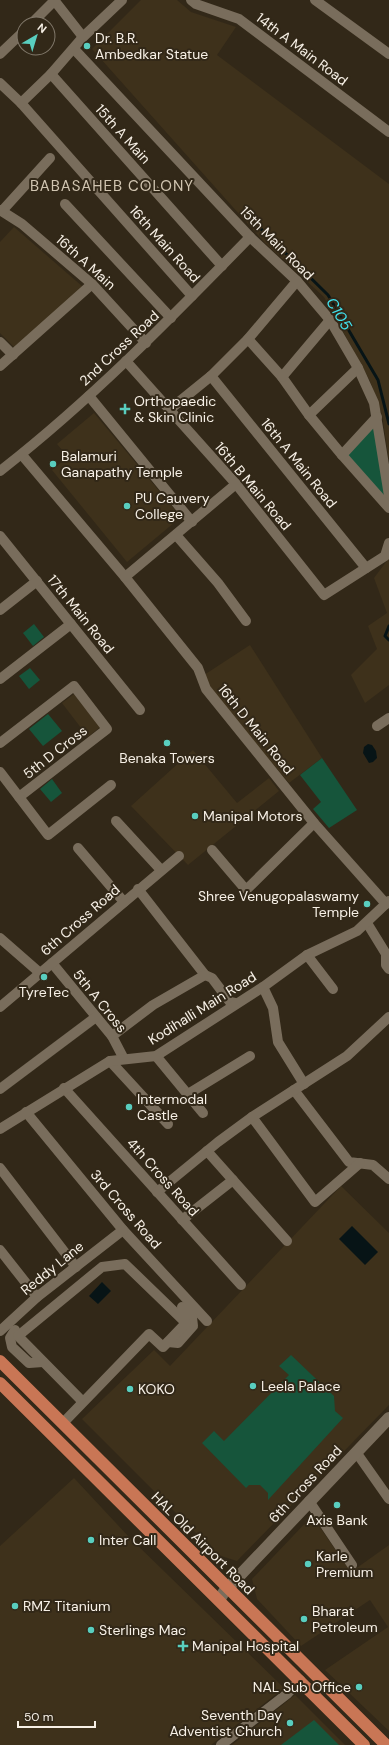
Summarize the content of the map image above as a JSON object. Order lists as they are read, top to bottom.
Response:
{
  "streets": {
    "main road": ["HAL Old Airport Road"],
    "street": [
      "14th A Main Road",
      "15th A Main",
      "15th Main Road",
      "16th Main Road",
      "16th A Main",
      "2nd Cross Road",
      "16th A Main Road",
      "16th B Main Road",
      "17th Main Road",
      "16th D Main Road",
      "5th D Cross",
      "6th Cross Road",
      "5th A Cross",
      "Kodihalli Main Road",
      "4th Cross Road",
      "3rd Cross Road",
      "Reddy Lane"
    ]
  },
  "crossings": [
    ["15th A Main", "2nd Cross Road"],
    ["15th Main Road", "2nd Cross Road"],
    ["16th Main Road", "2nd Cross Road"],
    ["16th A Main", "2nd Cross Road"],
    ["2nd Cross Road", "16th B Main Road"],
    ["2nd Cross Road", "16th D Main Road"],
    ["16th A Main Road", "16th B Main Road"],
    ["16th D Main Road", "Kodihalli Main Road"],
    ["6th Cross Road", "5th A Cross"],
    ["6th Cross Road", "HAL Old Airport Road"],
    ["5th A Cross", "Kodihalli Main Road"],
    ["Kodihalli Main Road", "4th Cross Road"],
    ["Kodihalli Main Road", "3rd Cross Road"],
    ["3rd Cross Road", "Reddy Lane"]
  ],
  "districts": ["BABASAHEB COLONY"],
  "water": ["C105"],
  "places": {
    "other": [
      "Dr. B.R. Ambedkar Statue",
      "Balamuri Ganapathy Temple",
      "PU Cauvery College",
      "Benaka Towers",
      "Manipal Motors",
      "Shree Venugopalaswamy Temple",
      "TyreTec",
      "Intermodal Castle",
      "Leela Palace",
      "KOKO",
      "Axis Bank",
      "Inter Call",
      "Karle Premium",
      "RMZ Titanium",
      "Bharat Petroleum",
      "Sterlings Mac",
      "NAL Sub Office",
      "Seventh Day Adventist Church"
    ],
    "health": ["Orthopaedic & Skin Clinic", "Manipal Hospital"]
  },
  "scale_bar": "50 m",
  "north": "top right"
}
